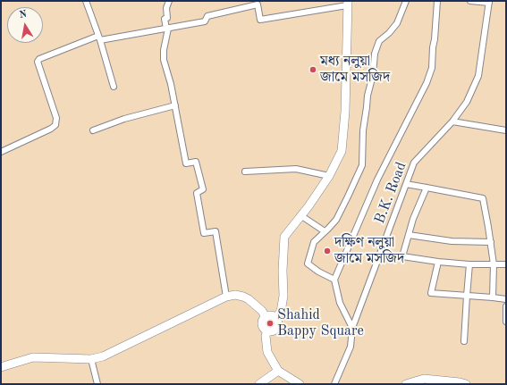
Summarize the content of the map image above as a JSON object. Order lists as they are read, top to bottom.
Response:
{
  "streets": {
    "street": ["B.K. Road"]
  },
  "places": ["মধ্য নলুয়া জামে মসজিদ", "দক্ষিণ নলুয়া জামে মসজিদ", "Shahid Bappy Square"],
  "north": "top"
}
